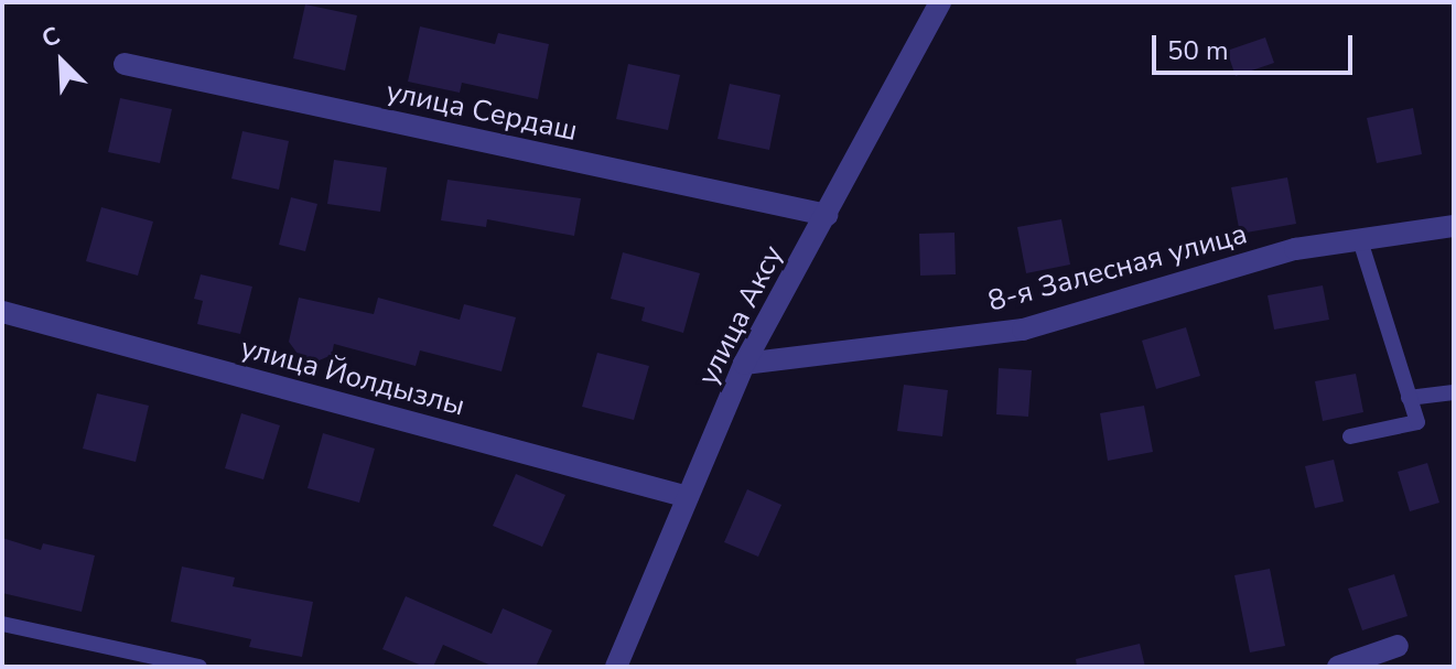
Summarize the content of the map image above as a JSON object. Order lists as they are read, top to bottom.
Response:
{
  "streets": {
    "street": [
      "улица Сердаш",
      "8-я Залесная улица",
      "улица Аксу",
      "улица Йолдызлы"
    ]
  },
  "crossings": [
    ["улица Сердаш", "улица Аксу"],
    ["8-я Залесная улица", "улица Аксу"],
    ["улица Аксу", "улица Йолдызлы"]
  ],
  "scale_bar": "50 m",
  "north": "top left"
}
